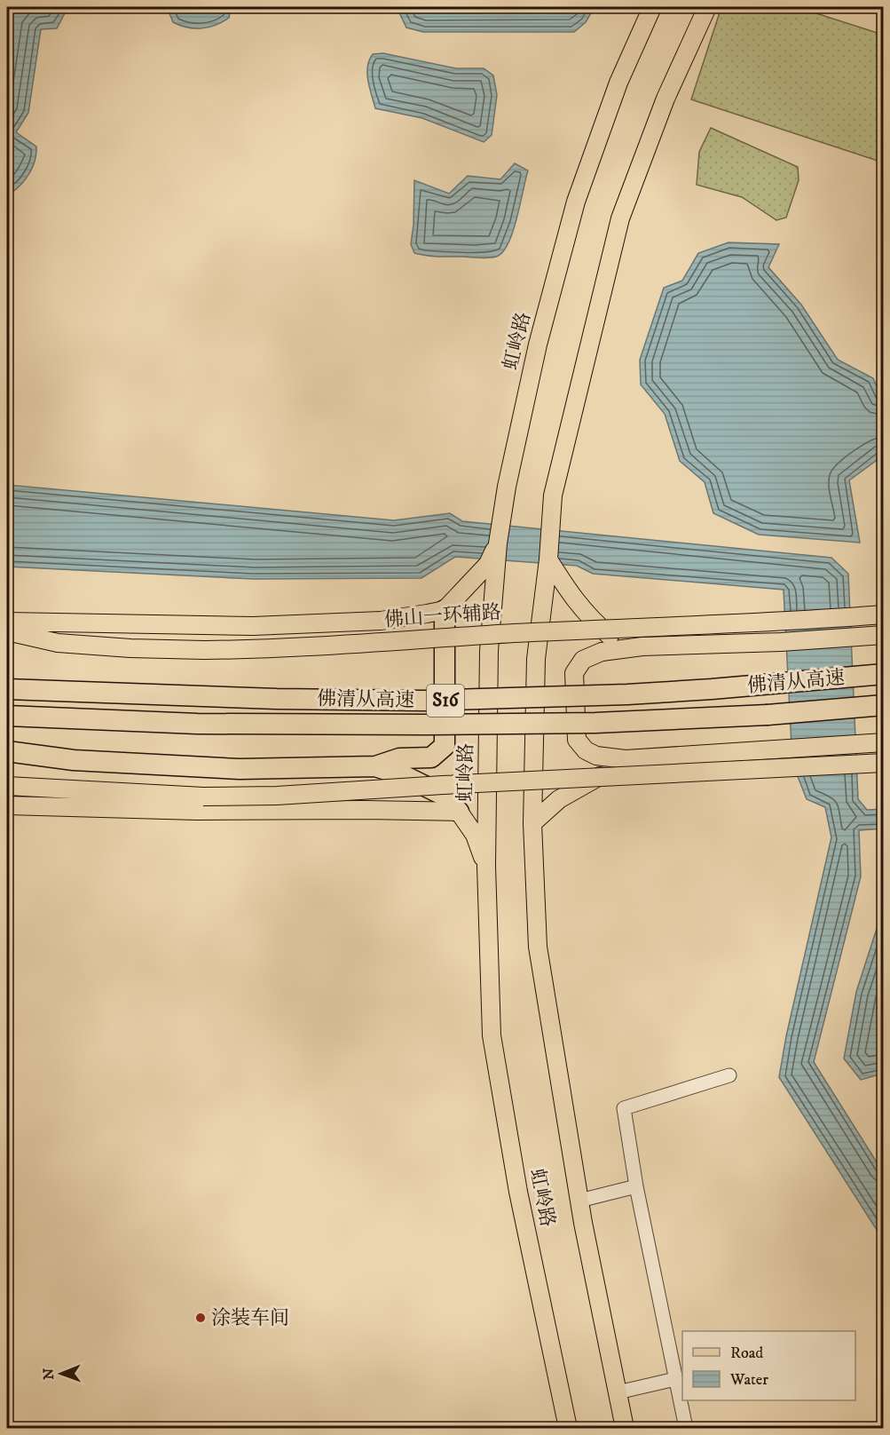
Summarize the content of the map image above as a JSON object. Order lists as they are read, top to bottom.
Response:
{
  "streets": {
    "highway": ["佛清从高速", "S16"],
    "main road": ["虹岭路", "佛山一环辅路"]
  },
  "places": ["涂装车间"],
  "legend": ["Road", "Water"],
  "north": "left"
}
